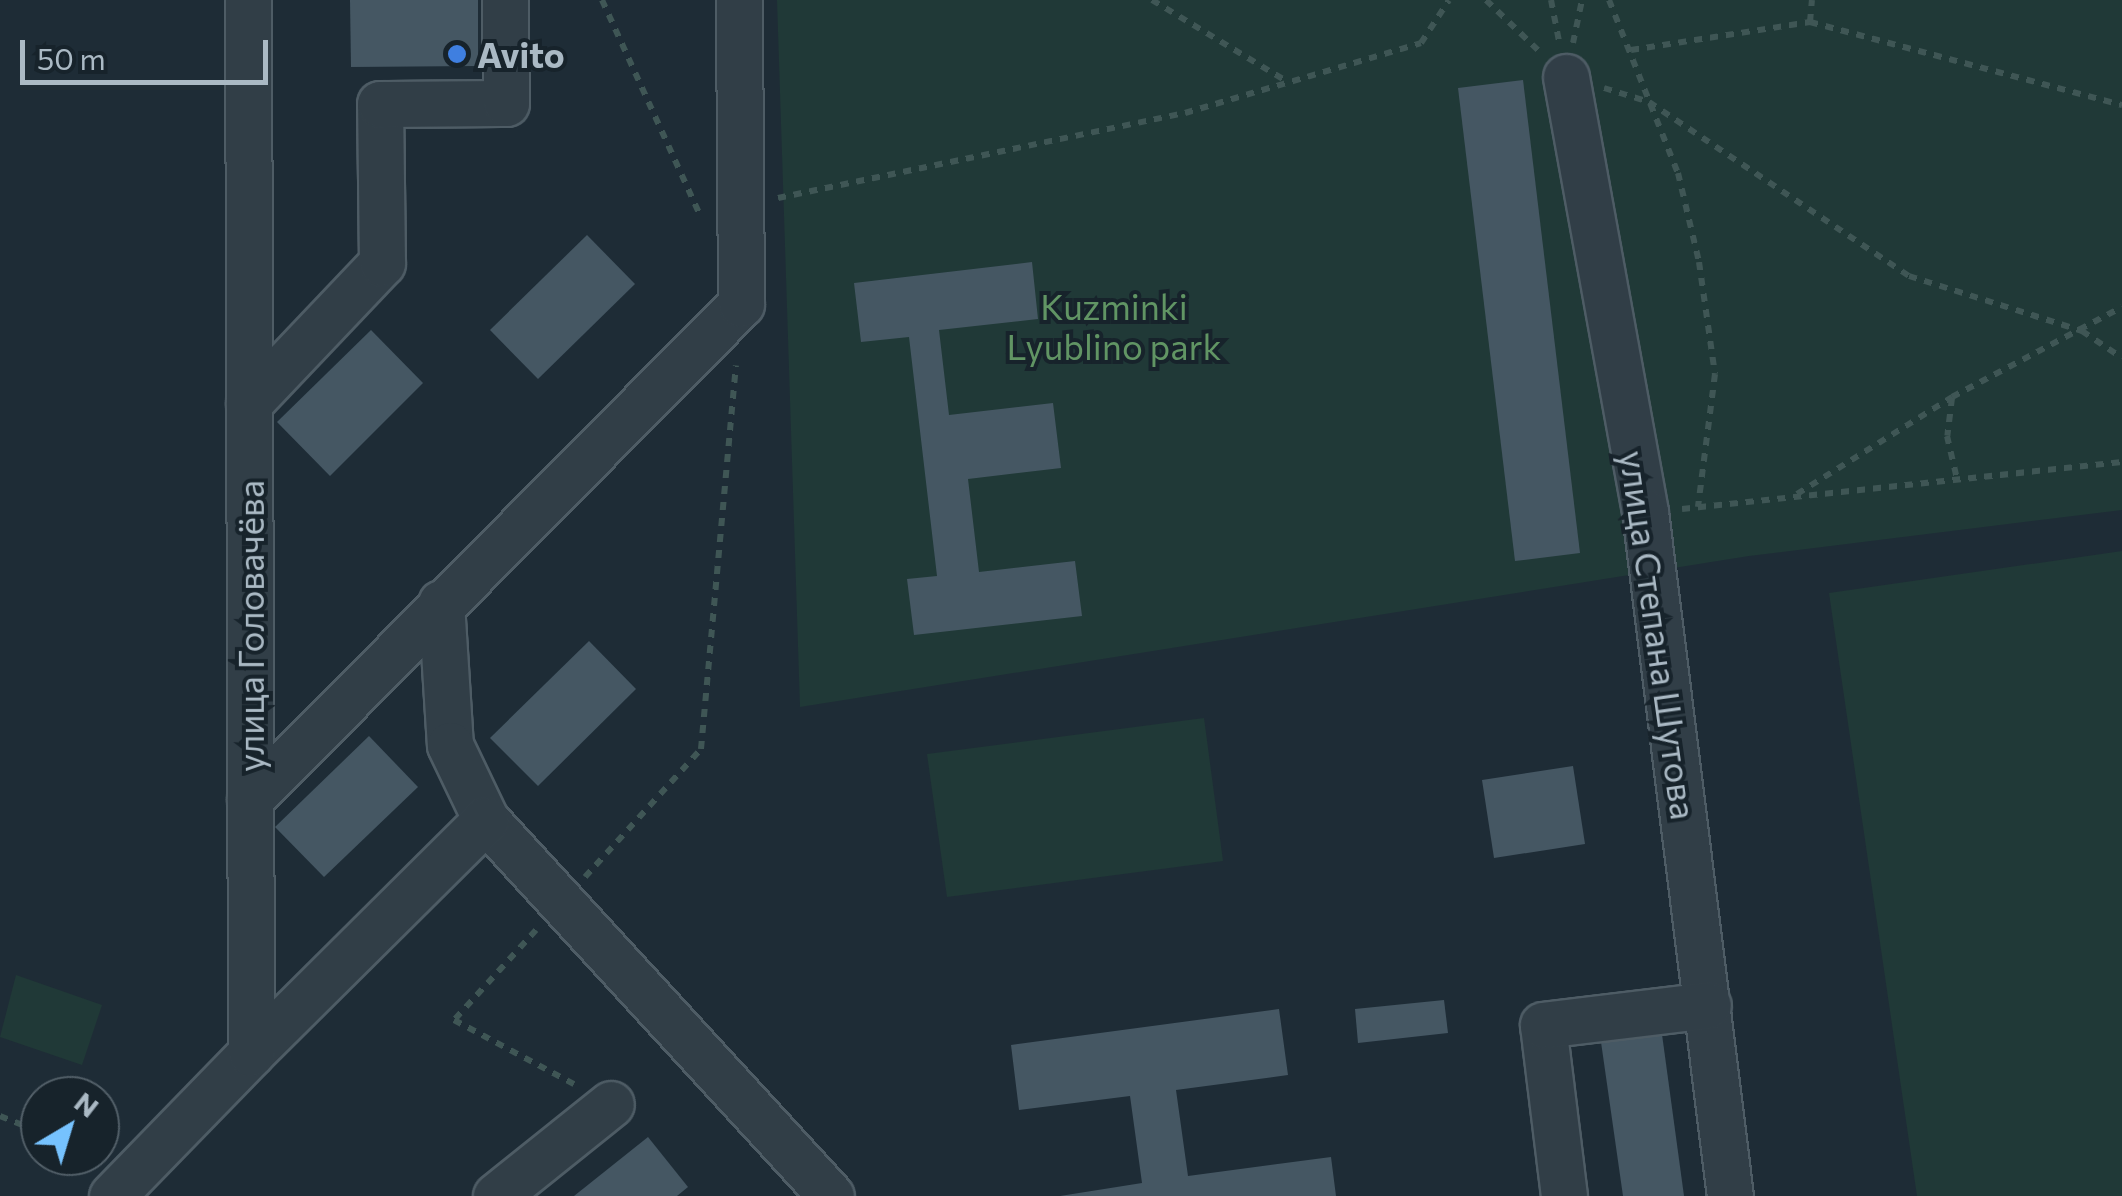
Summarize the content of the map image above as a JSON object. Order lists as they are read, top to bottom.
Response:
{
  "streets": {
    "street": ["улица Головачёва", "улица Степана Шутова"]
  },
  "parks": ["Kuzminki Lyublino park"],
  "places": ["Avito"],
  "scale_bar": "50 m",
  "north": "top right"
}
